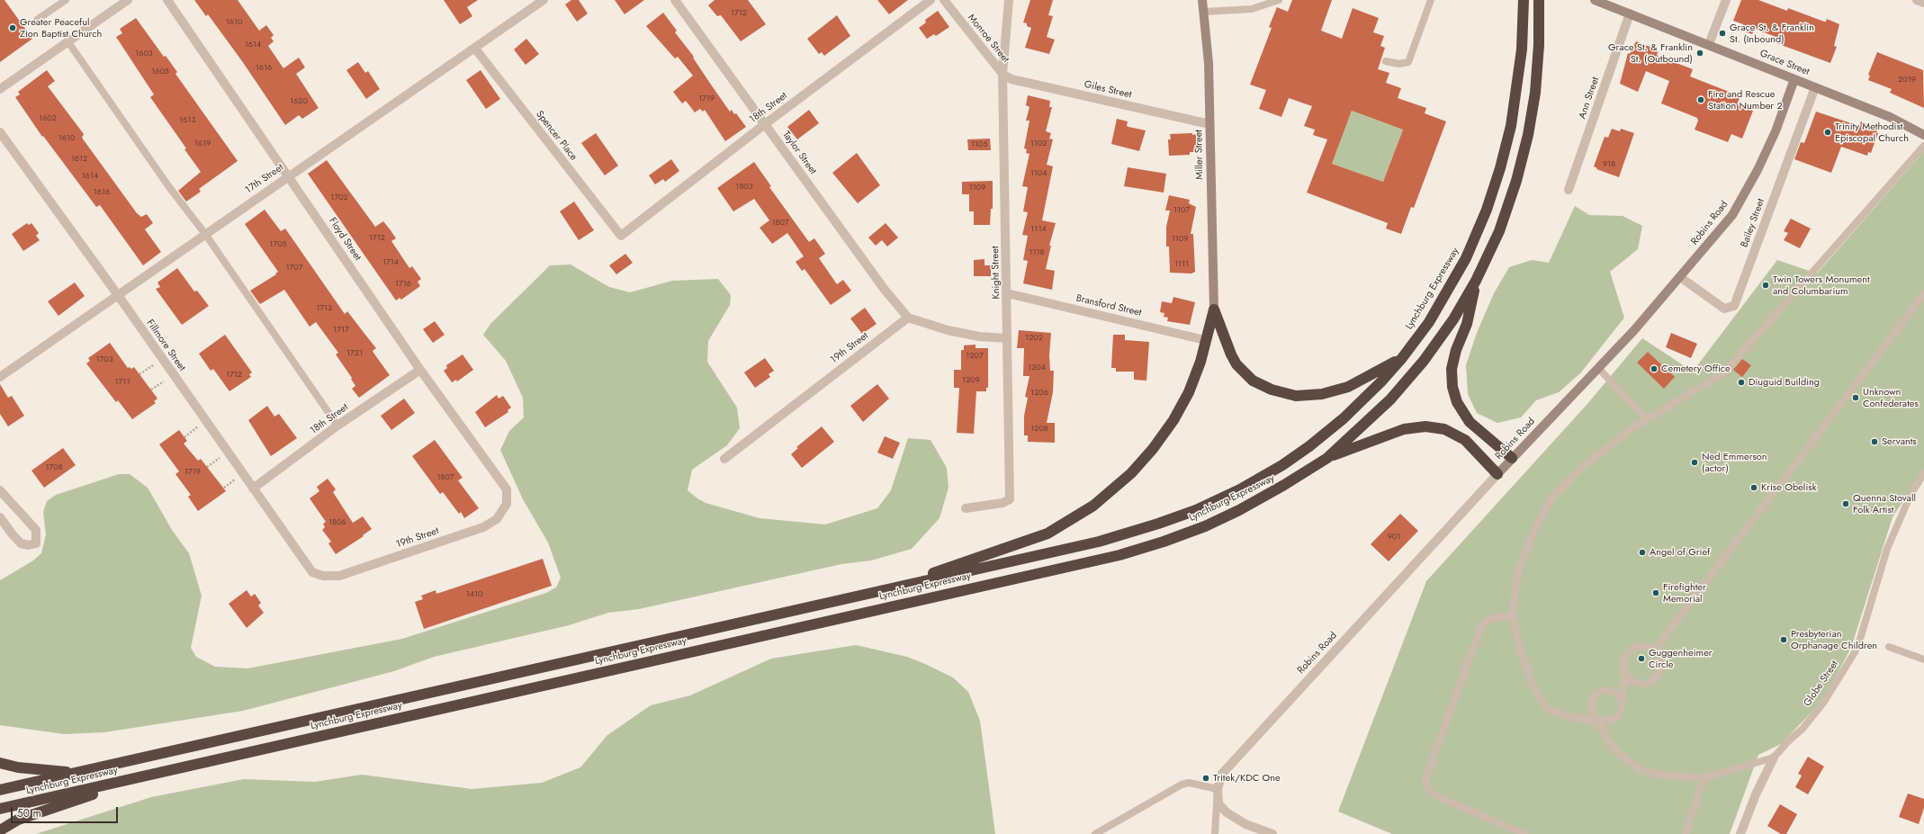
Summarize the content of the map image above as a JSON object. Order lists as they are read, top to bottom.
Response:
{
  "streets": {
    "highway": ["Lynchburg Expressway"],
    "main road": ["Grace Street", "Miller Street", "Robins Road"],
    "street": [
      "Monroe Street",
      "Giles Street",
      "Ann Street",
      "18th Street",
      "Spencer Place",
      "Taylor Street",
      "17th Street",
      "Bailey Street",
      "Floyd Street",
      "Knight Street",
      "Bransford Street",
      "Fillmore Street",
      "19th Street",
      "Globe Street"
    ]
  },
  "crossings": [
    ["Monroe Street", "Giles Street"],
    ["Monroe Street", "Knight Street"],
    ["Grace Street", "Ann Street"],
    ["Grace Street", "Robins Road"],
    ["Grace Street", "Bailey Street"],
    ["Giles Street", "Miller Street"],
    ["Giles Street", "Knight Street"],
    ["18th Street", "Spencer Place"],
    ["18th Street", "Taylor Street"],
    ["18th Street", "Floyd Street"],
    ["18th Street", "Fillmore Street"],
    ["Spencer Place", "17th Street"],
    ["Taylor Street", "19th Street"],
    ["17th Street", "Floyd Street"],
    ["17th Street", "Fillmore Street"],
    ["Robins Road", "Bailey Street"],
    ["Floyd Street", "19th Street"],
    ["Knight Street", "Bransford Street"],
    ["Fillmore Street", "19th Street"]
  ],
  "places": [
    "Greater Peaceful Zion Baptist Church",
    "Grace St. & Franklin St. (Inbound)",
    "Grace St. & Franklin St. (Outbound)",
    "Fire and Rescue Station Number 2",
    "Trinity Methodist Episcopal Church",
    "Twin Towers Monument and Columbarium",
    "Cemetery Office",
    "Diuguid Building",
    "Unknown Confederates",
    "Servants",
    "Ned Emmerson (actor)",
    "Krise Obelisk",
    "Quenna Stovall Folk Artist",
    "Angel of Grief",
    "Firefighter Memorial",
    "Presbyterian Orphanage Children",
    "Guggenheimer Circle",
    "Tritek/KDC One"
  ],
  "house_numbers": [
    "1712",
    "1610",
    "1614",
    "1603",
    "1616",
    "1605",
    "2019",
    "1719",
    "1620",
    "1602",
    "1613",
    "1610",
    "1619",
    "1102",
    "1105",
    "1612",
    "918",
    "1104",
    "1614",
    "1803",
    "1109",
    "1616",
    "1702",
    "1107",
    "1807",
    "1114",
    "1712",
    "1109",
    "1705",
    "1118",
    "1714",
    "1111",
    "1707",
    "1716",
    "1713",
    "1717",
    "1202",
    "1721",
    "1207",
    "1703",
    "1204",
    "1712",
    "1209",
    "1711",
    "1206",
    "1208",
    "1708",
    "1719",
    "1807",
    "1806",
    "901",
    "1410"
  ],
  "scale_bar": "50 m"
}
